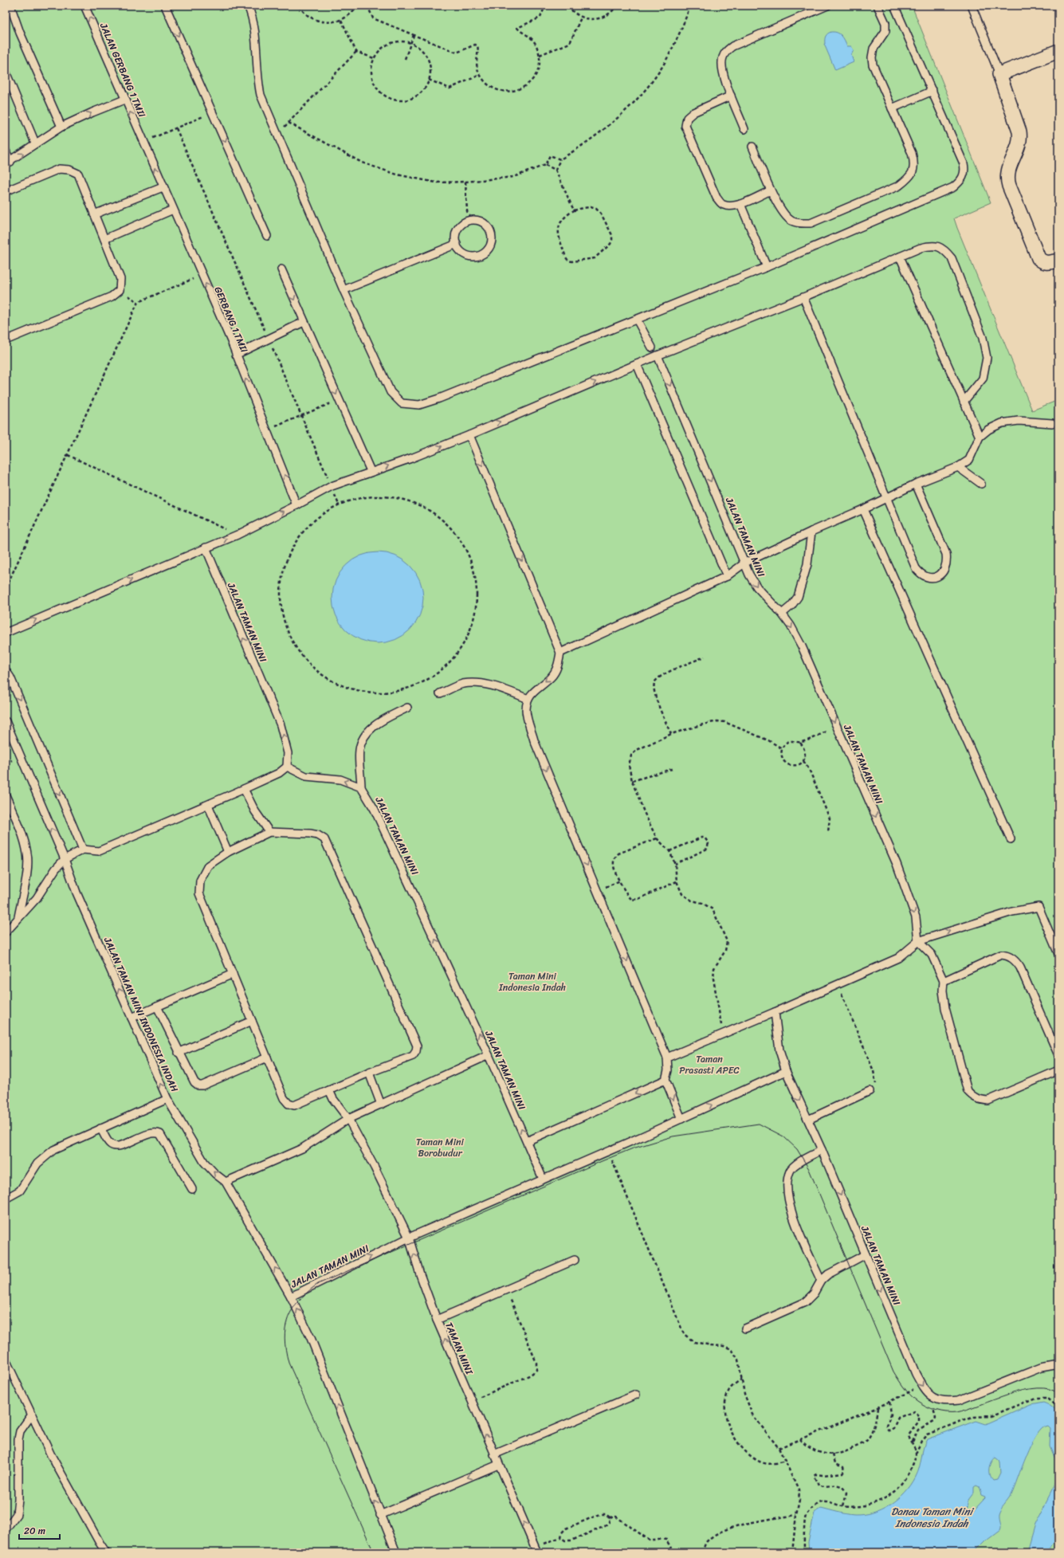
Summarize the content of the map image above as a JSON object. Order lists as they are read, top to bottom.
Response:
{
  "streets": {
    "lane": [
      "JALAN GERBANG 1 TMII",
      "GERBANG 1 TMII",
      "JALAN TAMAN MINI",
      "JALAN TAMAN MINI INDONESIA INDAH",
      "TAMAN MINI"
    ]
  },
  "crossings": [
    ["JALAN GERBANG 1 TMII", "GERBANG 1 TMII"],
    ["JALAN TAMAN MINI", "JALAN TAMAN MINI INDONESIA INDAH"],
    ["JALAN TAMAN MINI", "TAMAN MINI"]
  ],
  "one_way": ["JALAN GERBANG 1 TMII", "GERBANG 1 TMII", "TAMAN MINI"],
  "water": ["Danau Taman Mini Indonesia Indah"],
  "parks": ["Taman Mini Indonesia Indah", "Taman Prasasti APEC", "Taman Mini Borobudur"],
  "scale_bar": "20 m"
}
